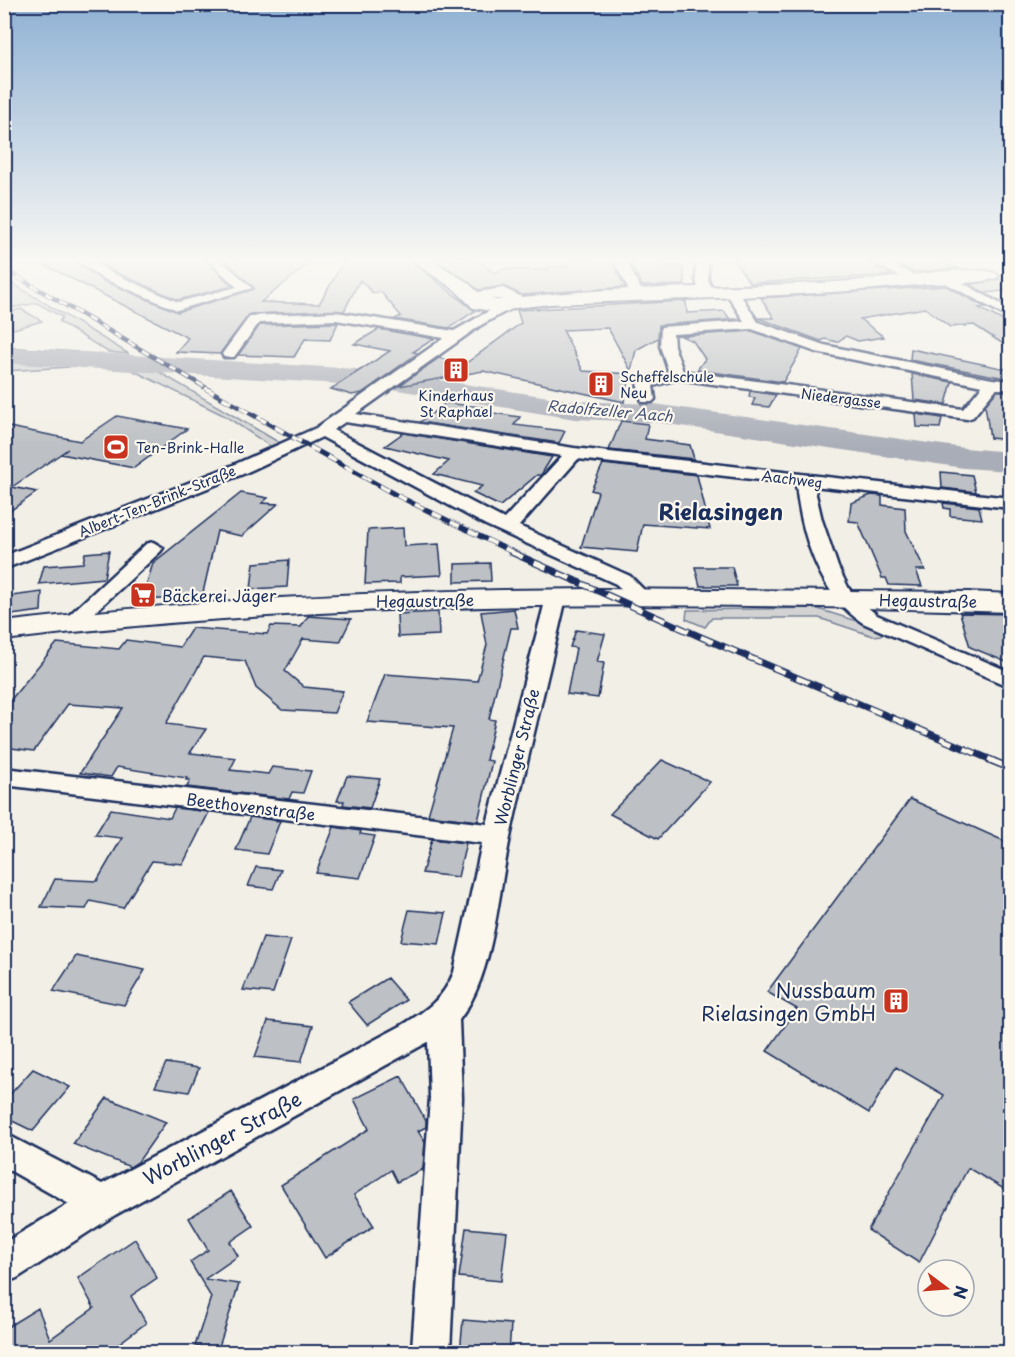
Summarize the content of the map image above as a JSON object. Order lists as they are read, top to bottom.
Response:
{
  "streets": {
    "main road": ["Hegaustraße"],
    "street": [
      "Niedergasse",
      "Aachweg",
      "Albert-Ten-Brink-Straße",
      "Worblinger Straße",
      "Beethovenstraße"
    ]
  },
  "crossings": [
    ["Aachweg", "Albert-Ten-Brink-Straße"],
    ["Hegaustraße", "Worblinger Straße"],
    ["Worblinger Straße", "Beethovenstraße"]
  ],
  "districts": ["Rielasingen"],
  "water": ["Radolfzeller Aach"],
  "places": {
    "building": ["Kinderhaus St Raphael", "Scheffelschule Neu", "Nussbaum Rielasingen GmbH"],
    "sports": ["Ten-Brink-Halle"],
    "supermarket": ["Bäckerei Jäger"]
  },
  "north": "right"
}
